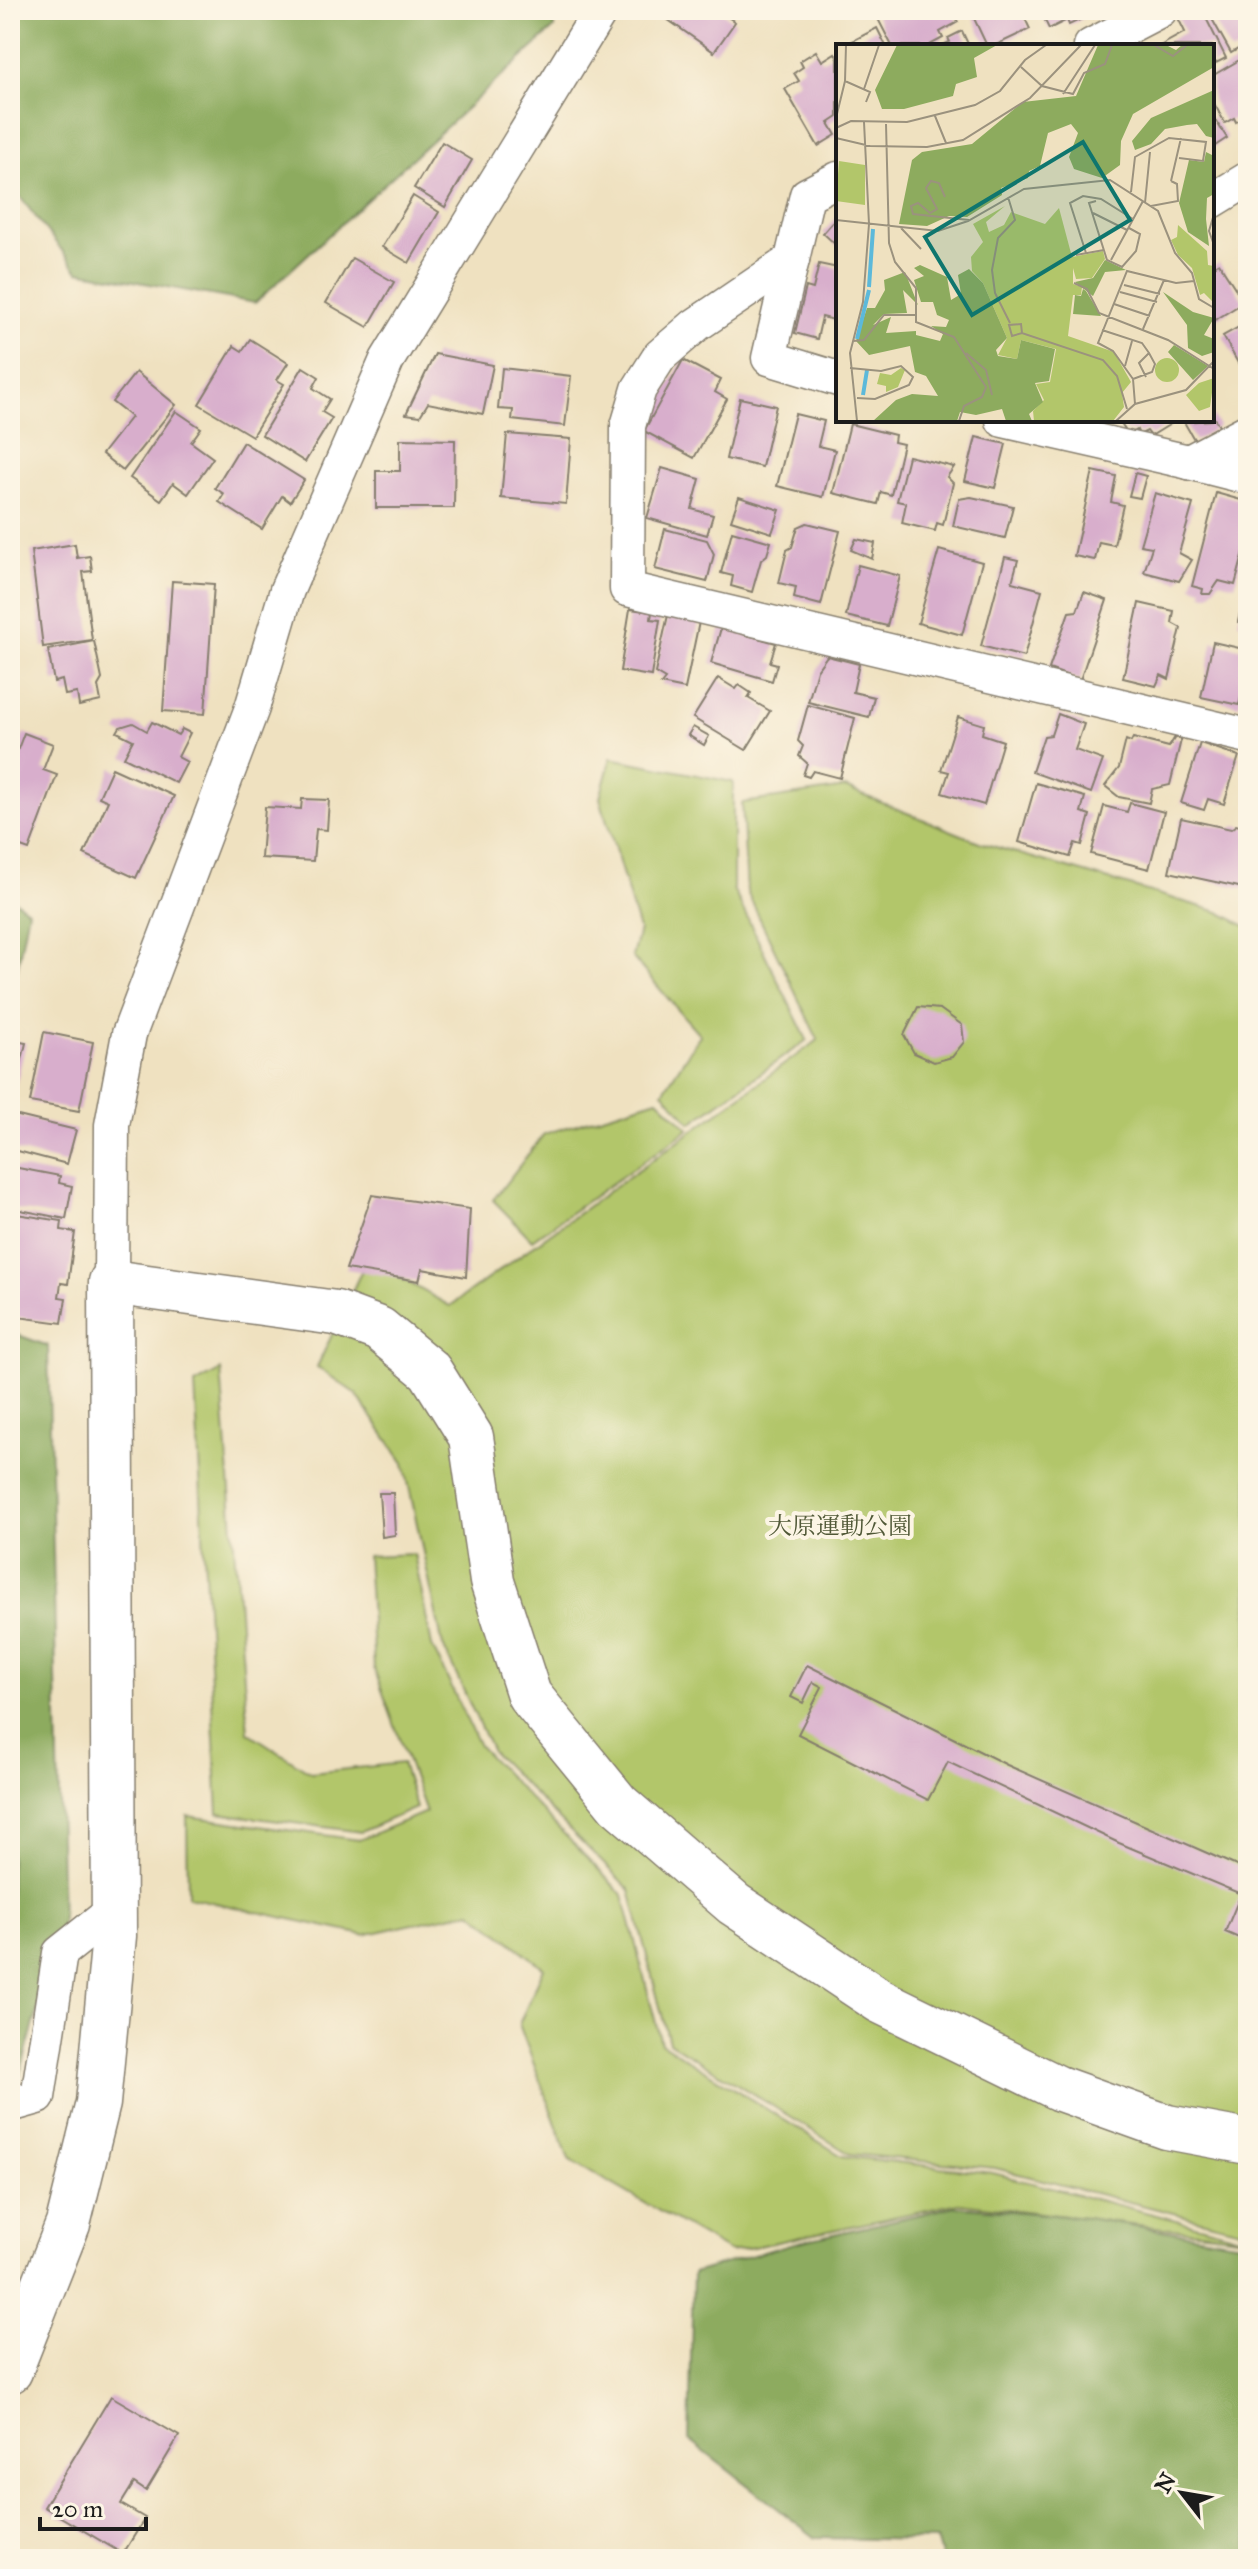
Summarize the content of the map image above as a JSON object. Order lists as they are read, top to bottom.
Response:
{
  "parks": ["大原運動公園"],
  "scale_bar": "20 m",
  "north": "top left"
}
